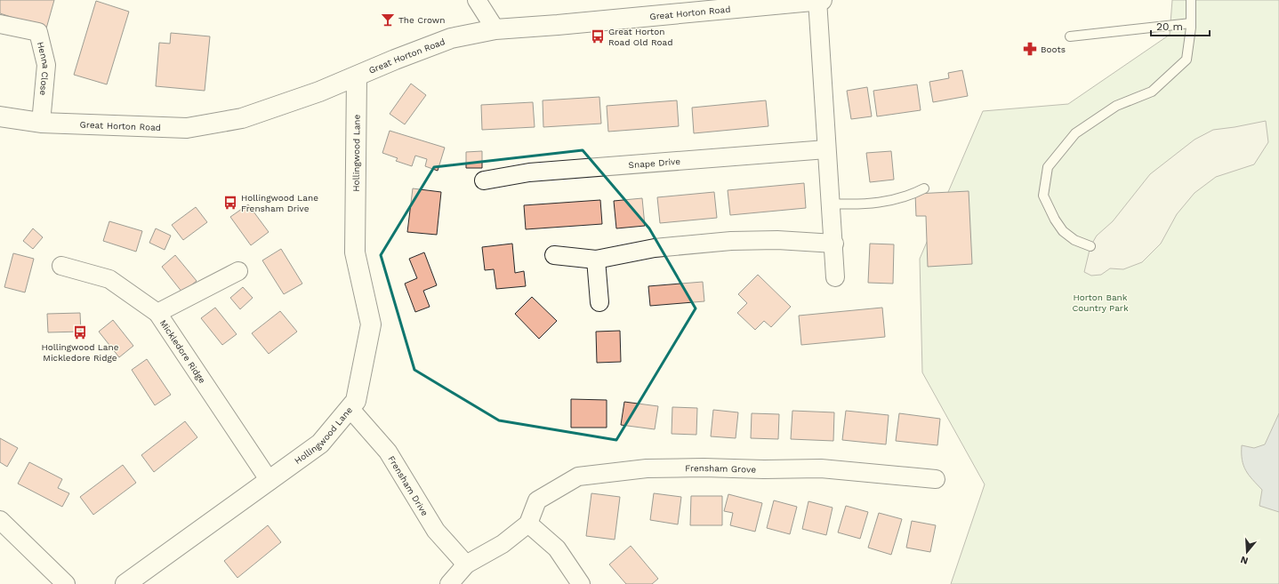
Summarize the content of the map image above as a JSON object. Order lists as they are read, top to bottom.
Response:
{
  "streets": {
    "main road": ["Great Horton Road", "Hollingwood Lane"],
    "street": [
      "Henna Close",
      "Snape Drive",
      "Mickledore Ridge",
      "Frensham Grove",
      "Frensham Drive"
    ]
  },
  "crossings": [
    ["Great Horton Road", "Henna Close"],
    ["Great Horton Road", "Hollingwood Lane"],
    ["Hollingwood Lane", "Mickledore Ridge"],
    ["Hollingwood Lane", "Frensham Drive"]
  ],
  "parks": ["Horton Bank Country Park"],
  "places": {
    "bar": ["The Crown"],
    "bus stop": ["Great Horton Road Old Road", "Hollingwood Lane Frensham Drive", "Hollingwood Lane Mickledore Ridge"],
    "pharmacy": ["Boots"]
  },
  "scale_bar": "20 m",
  "north": "bottom"
}
